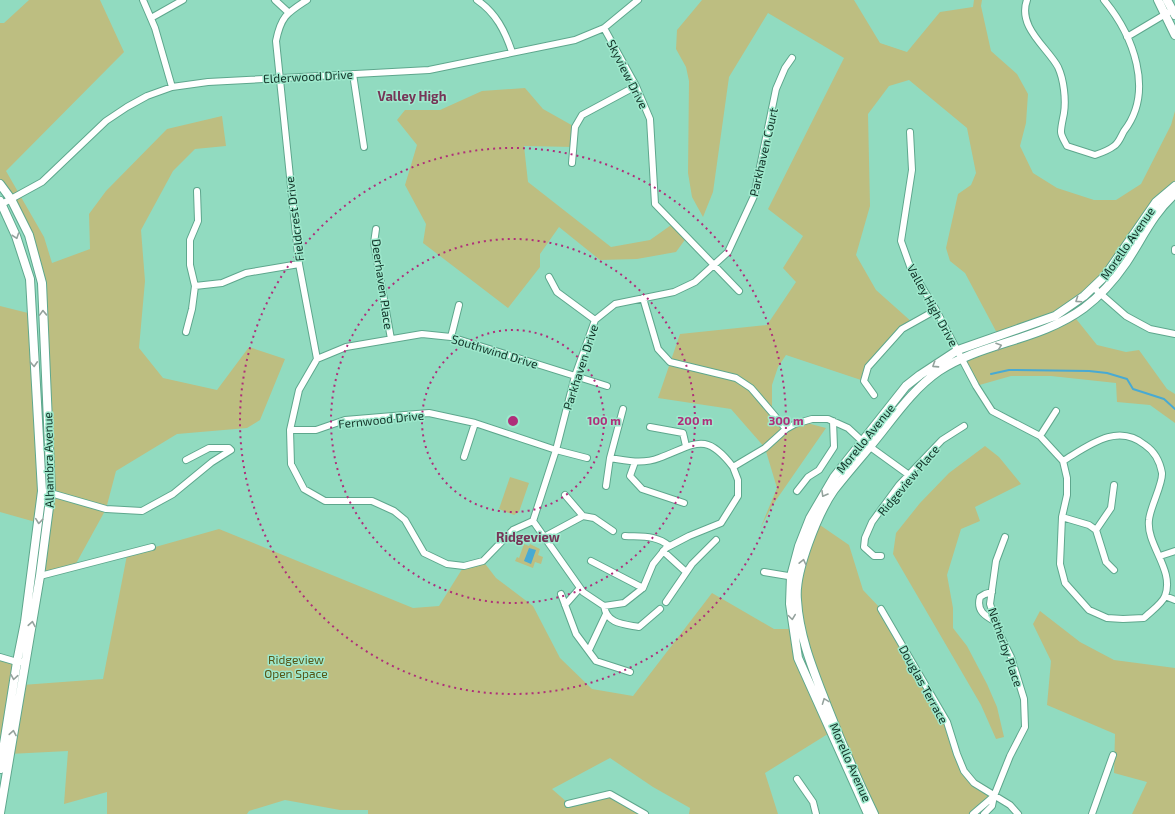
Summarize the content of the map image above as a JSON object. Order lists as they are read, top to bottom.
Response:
{
  "streets": {
    "street": [
      "Skyview Drive",
      "Elderwood Drive",
      "Parkhaven Court",
      "Fieldcrest Drive",
      "Morello Avenue",
      "Deerhaven Place",
      "Valley High Drive",
      "Southwind Drive",
      "Parkhaven Drive",
      "Fernwood Drive",
      "Alhambra Avenue",
      "Ridgeview Place",
      "Netherby Place",
      "Douglas Terrace"
    ]
  },
  "crossings": [
    ["Skyview Drive", "Elderwood Drive"],
    ["Skyview Drive", "Parkhaven Court"],
    ["Skyview Drive", "Parkhaven Drive"],
    ["Elderwood Drive", "Fieldcrest Drive"],
    ["Elderwood Drive", "Alhambra Avenue"],
    ["Parkhaven Court", "Parkhaven Drive"],
    ["Fieldcrest Drive", "Southwind Drive"],
    ["Morello Avenue", "Valley High Drive"],
    ["Deerhaven Place", "Southwind Drive"],
    ["Southwind Drive", "Parkhaven Drive"],
    ["Parkhaven Drive", "Fernwood Drive"],
    ["Netherby Place", "Douglas Terrace"]
  ],
  "districts": ["Valley High", "Ridgeview"],
  "parks": ["Ridgeview Open Space"],
  "rings": ["100 m", "200 m", "300 m"]
}
